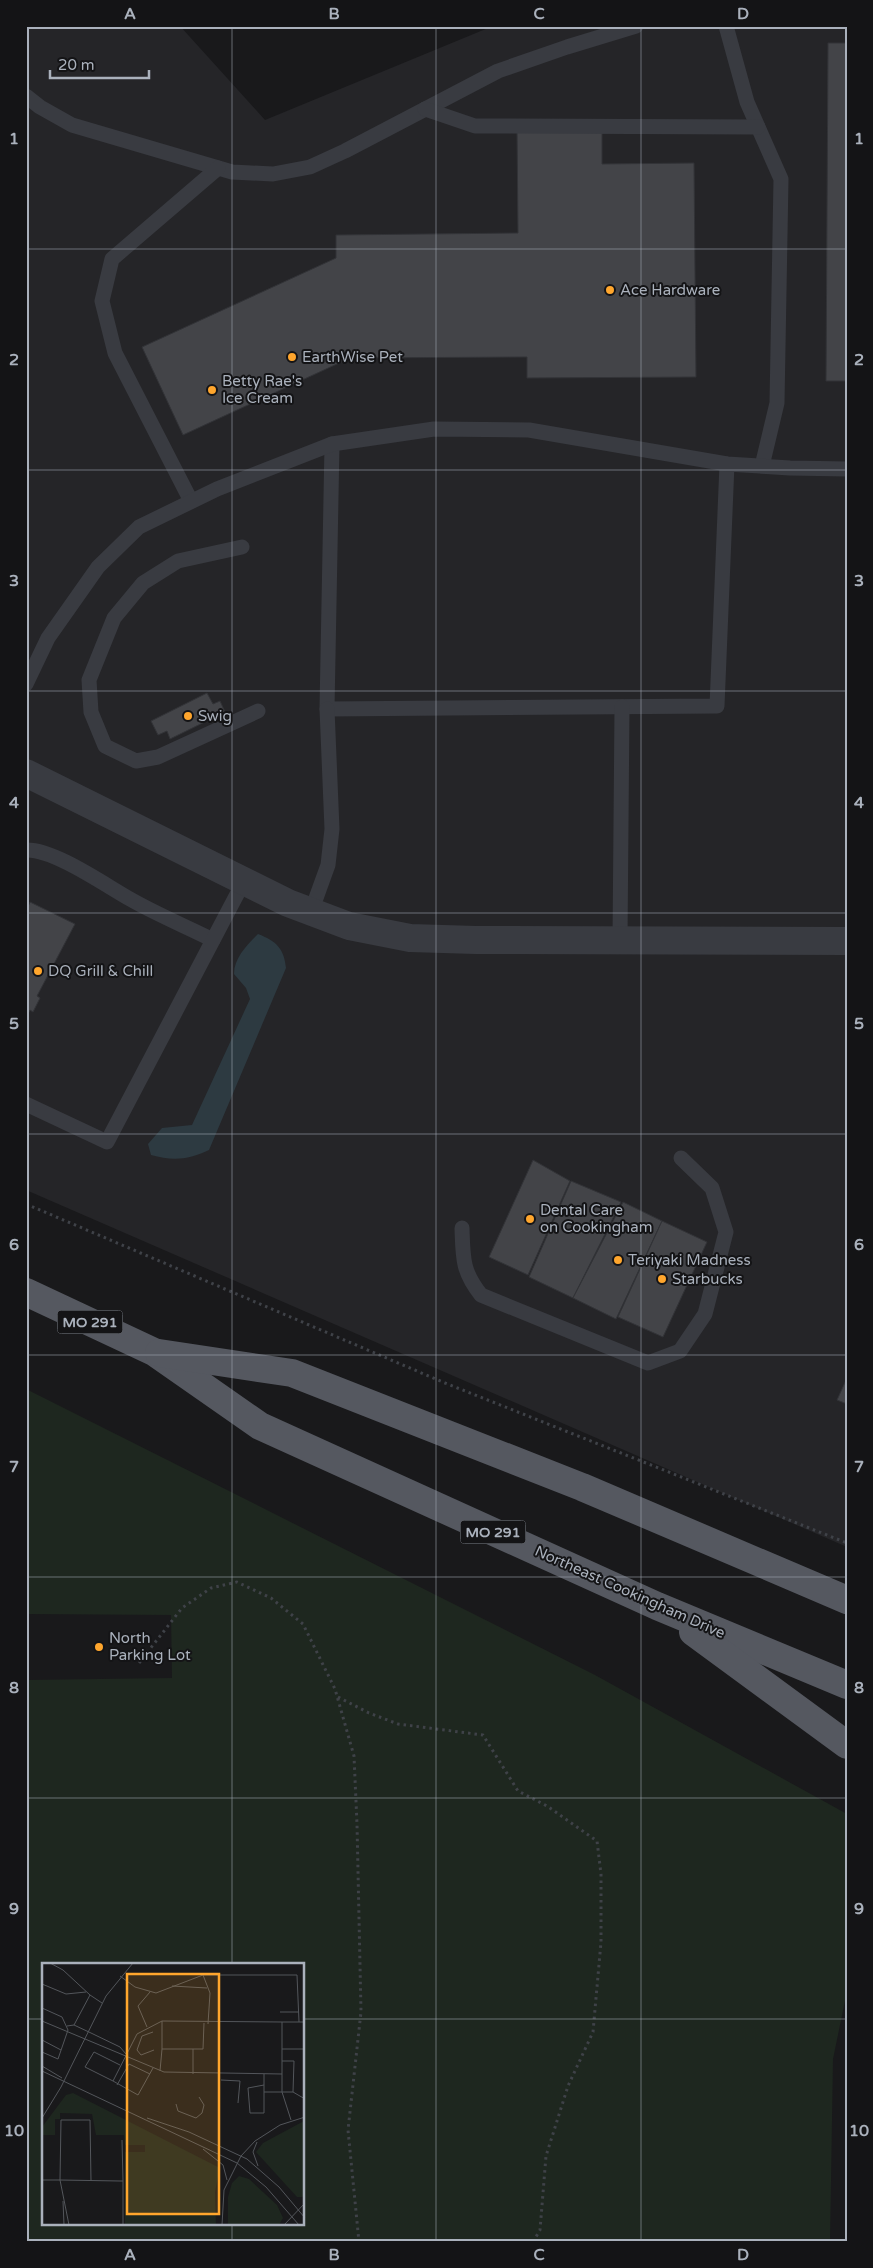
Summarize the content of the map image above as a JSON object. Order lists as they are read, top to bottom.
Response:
{
  "streets": {
    "main road": ["MO 291", "Northeast Cookingham Drive"]
  },
  "places": [
    "Ace Hardware",
    "EarthWise Pet",
    "Betty Rae's Ice Cream",
    "Swig",
    "DQ Grill & Chill",
    "Dental Care on Cookingham",
    "Teriyaki Madness",
    "Starbucks",
    "North Parking Lot"
  ],
  "scale_bar": "20 m",
  "grid": {
    "columns": [
      "A",
      "B",
      "C",
      "D"
    ],
    "rows": [
      "1",
      "2",
      "3",
      "4",
      "5",
      "6",
      "7",
      "8",
      "9",
      "10"
    ]
  }
}
